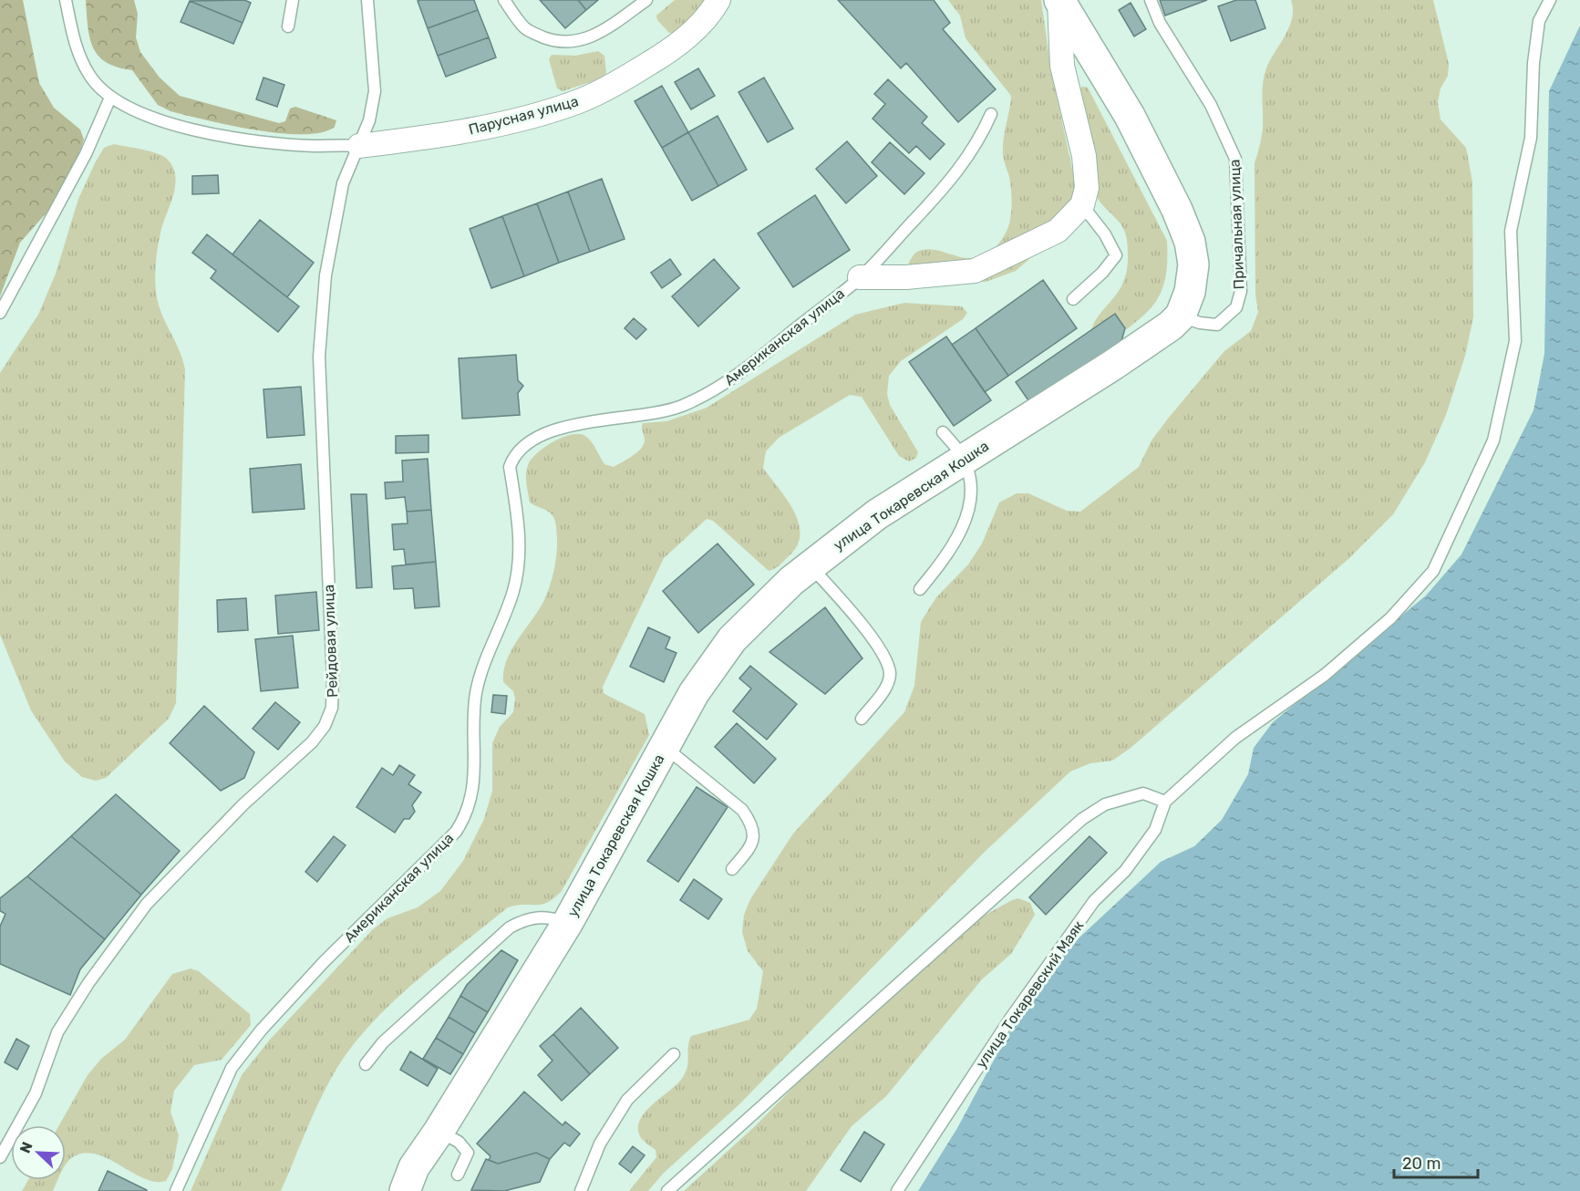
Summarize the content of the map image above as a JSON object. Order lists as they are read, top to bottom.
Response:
{
  "streets": {
    "main road": ["улица Токаревская Кошка"],
    "street": ["Парусная улица"],
    "lane": [
      "Причальная улица",
      "Американская улица",
      "Рейдовая улица",
      "улица Токаревский Маяк"
    ]
  },
  "crossings": [
    ["Парусная улица", "Рейдовая улица"],
    ["Причальная улица", "улица Токаревская Кошка"]
  ],
  "scale_bar": "20 m",
  "north": "top left"
}
